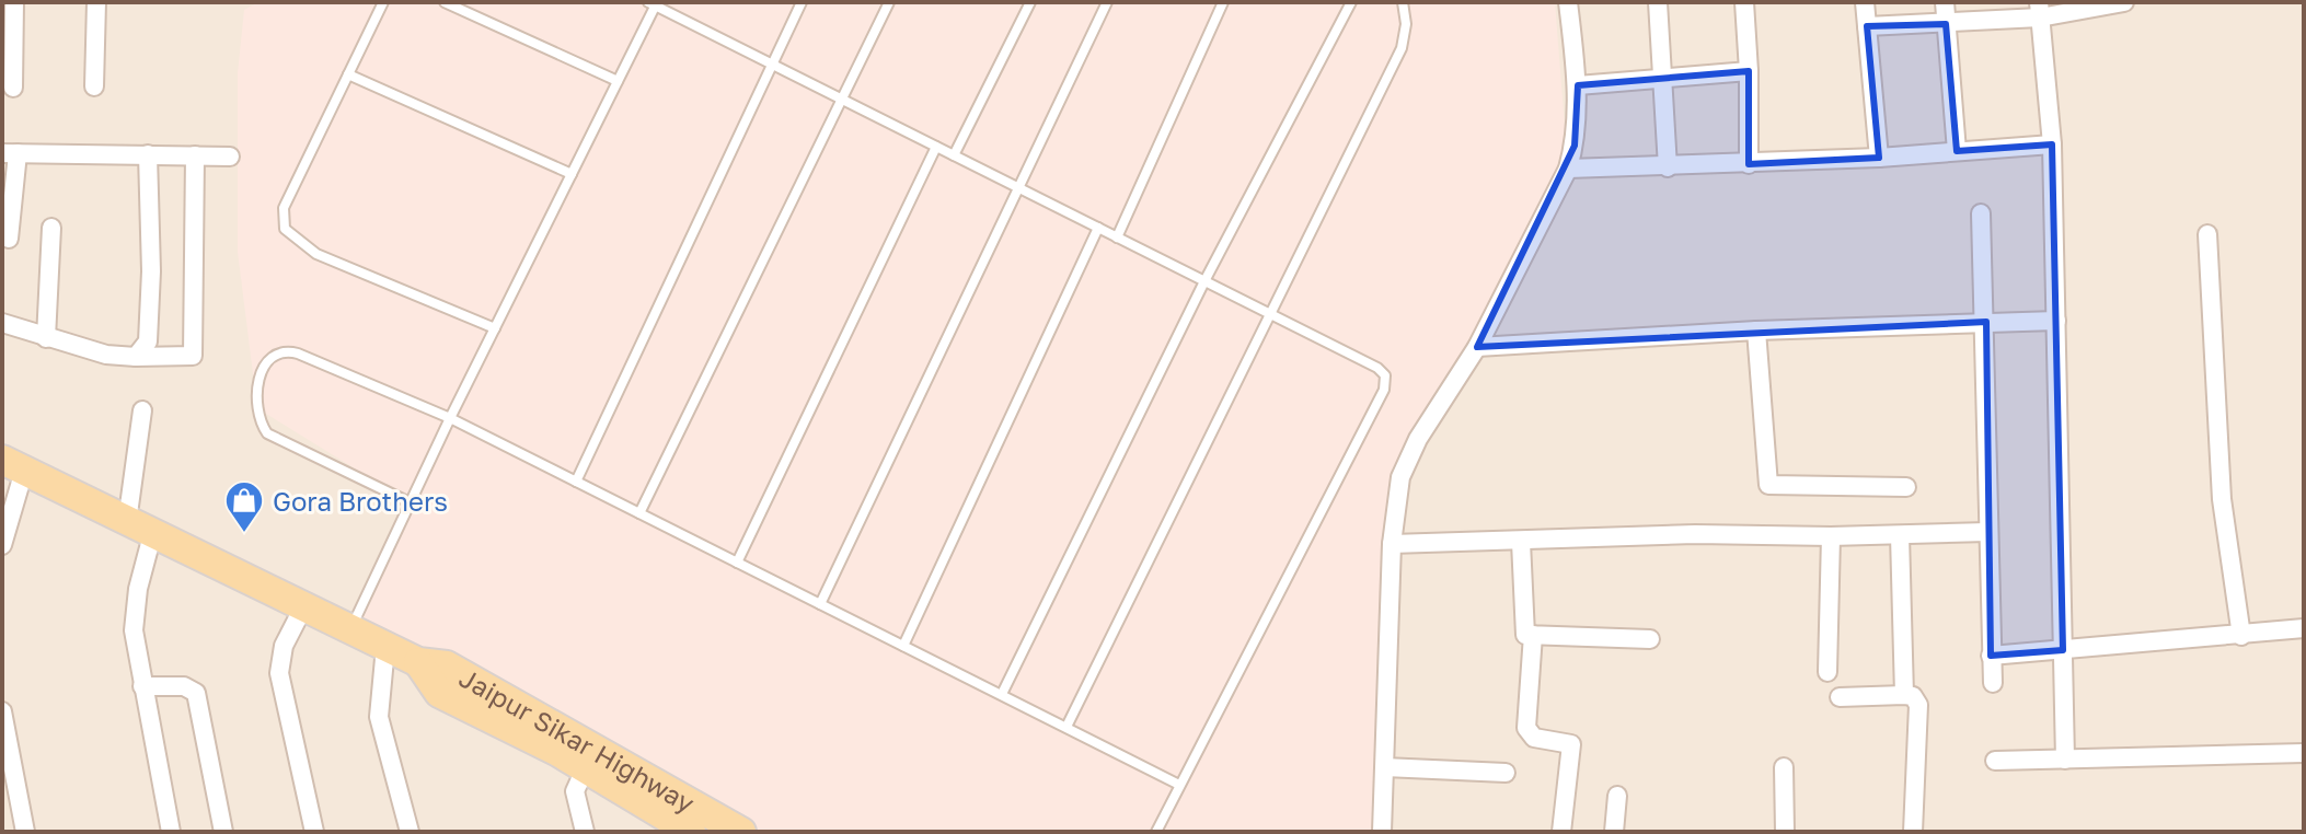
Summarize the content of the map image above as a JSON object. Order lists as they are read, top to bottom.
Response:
{
  "streets": {
    "main road": ["Jaipur Sikar Highway"]
  },
  "places": {
    "shop": ["Gora Brothers"]
  }
}
